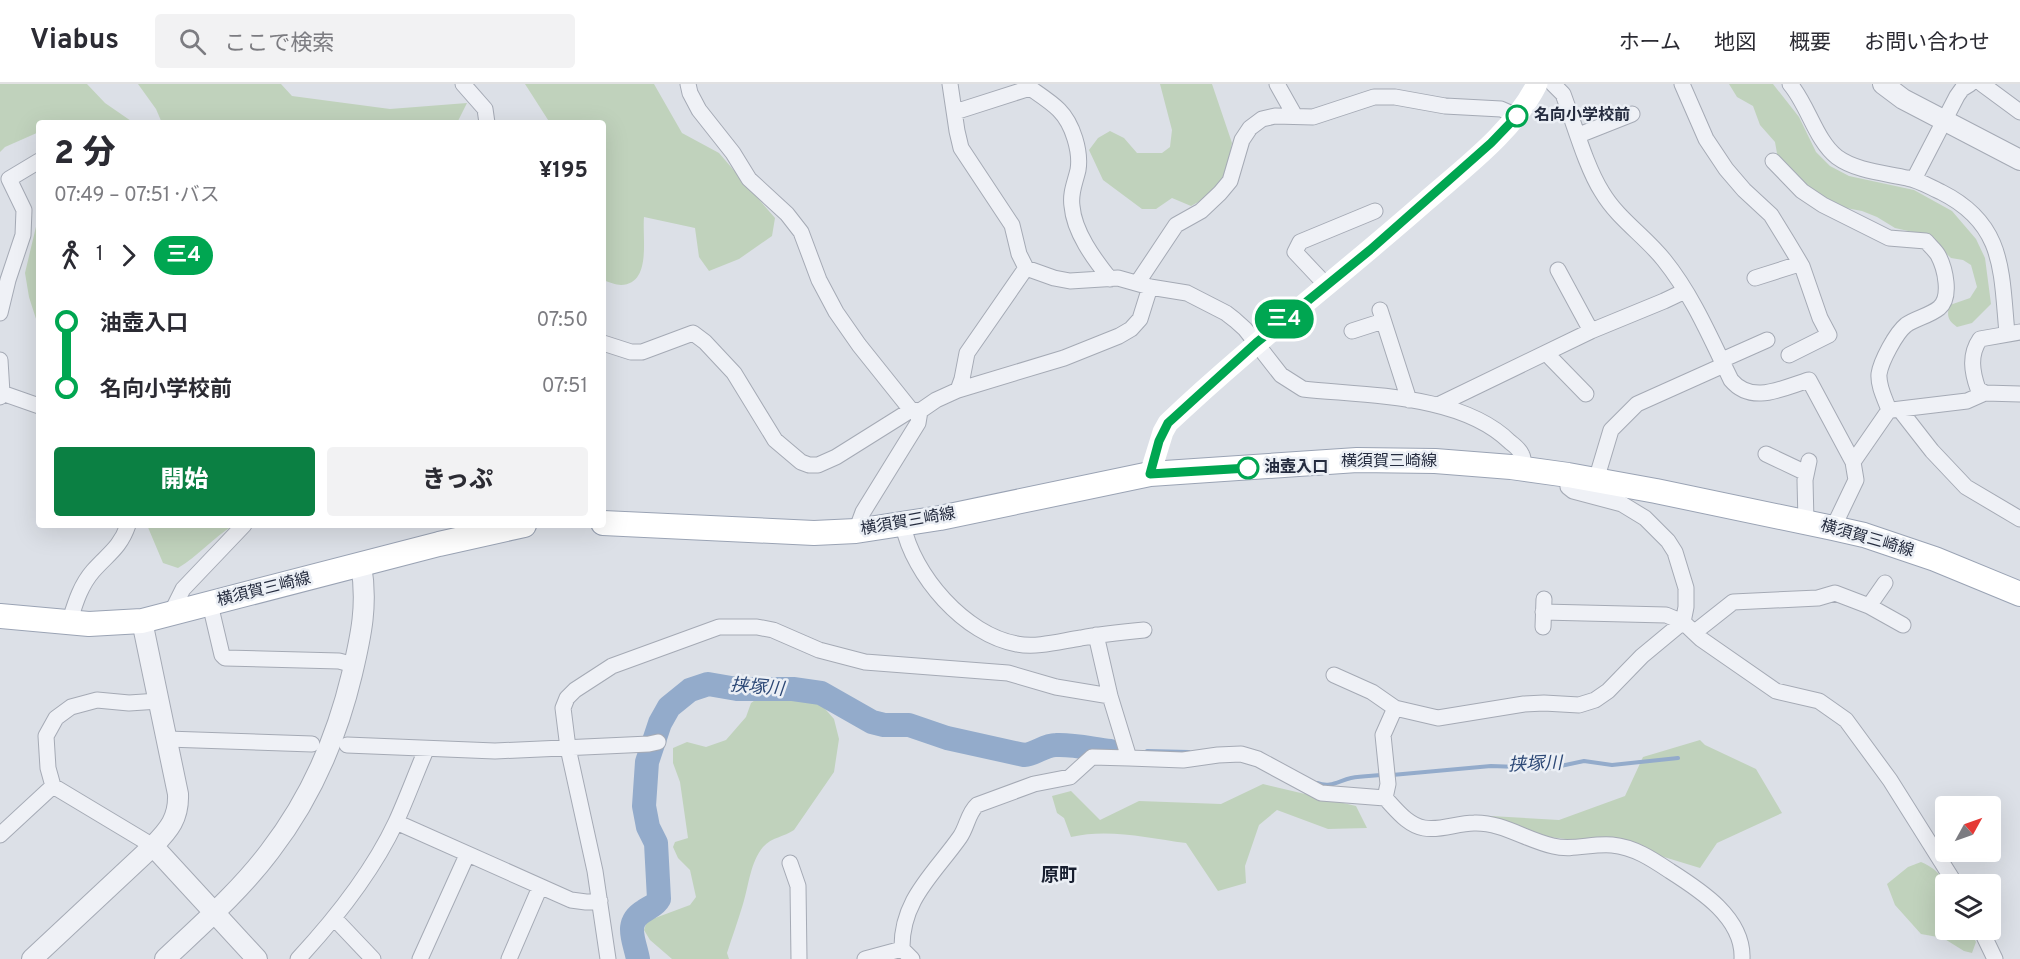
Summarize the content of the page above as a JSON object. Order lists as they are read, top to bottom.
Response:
{
  "streets": {
    "main road": ["横須賀三崎線"]
  },
  "districts": ["原町"],
  "water": ["挟塚川"],
  "places": ["名向小学校前", "油壺入口"],
  "lines": ["bus line 三4"],
  "north": "top right",
  "page": {
    "header": "Viabus",
    "search": "ここで検索",
    "nav": [
      "ホーム",
      "地図",
      "概要",
      "お問い合わせ"
    ],
    "on_map": "三4",
    "heading": ["2 分", "07:49 – 07:51 · バス", "¥195"],
    "legs": ["1", "三4"],
    "list": [
      {
        "name": "油壺入口",
        "value": "07:50"
      },
      {
        "name": "名向小学校前",
        "value": "07:51"
      }
    ],
    "buttons": ["開始", "きっぷ"]
  }
}
